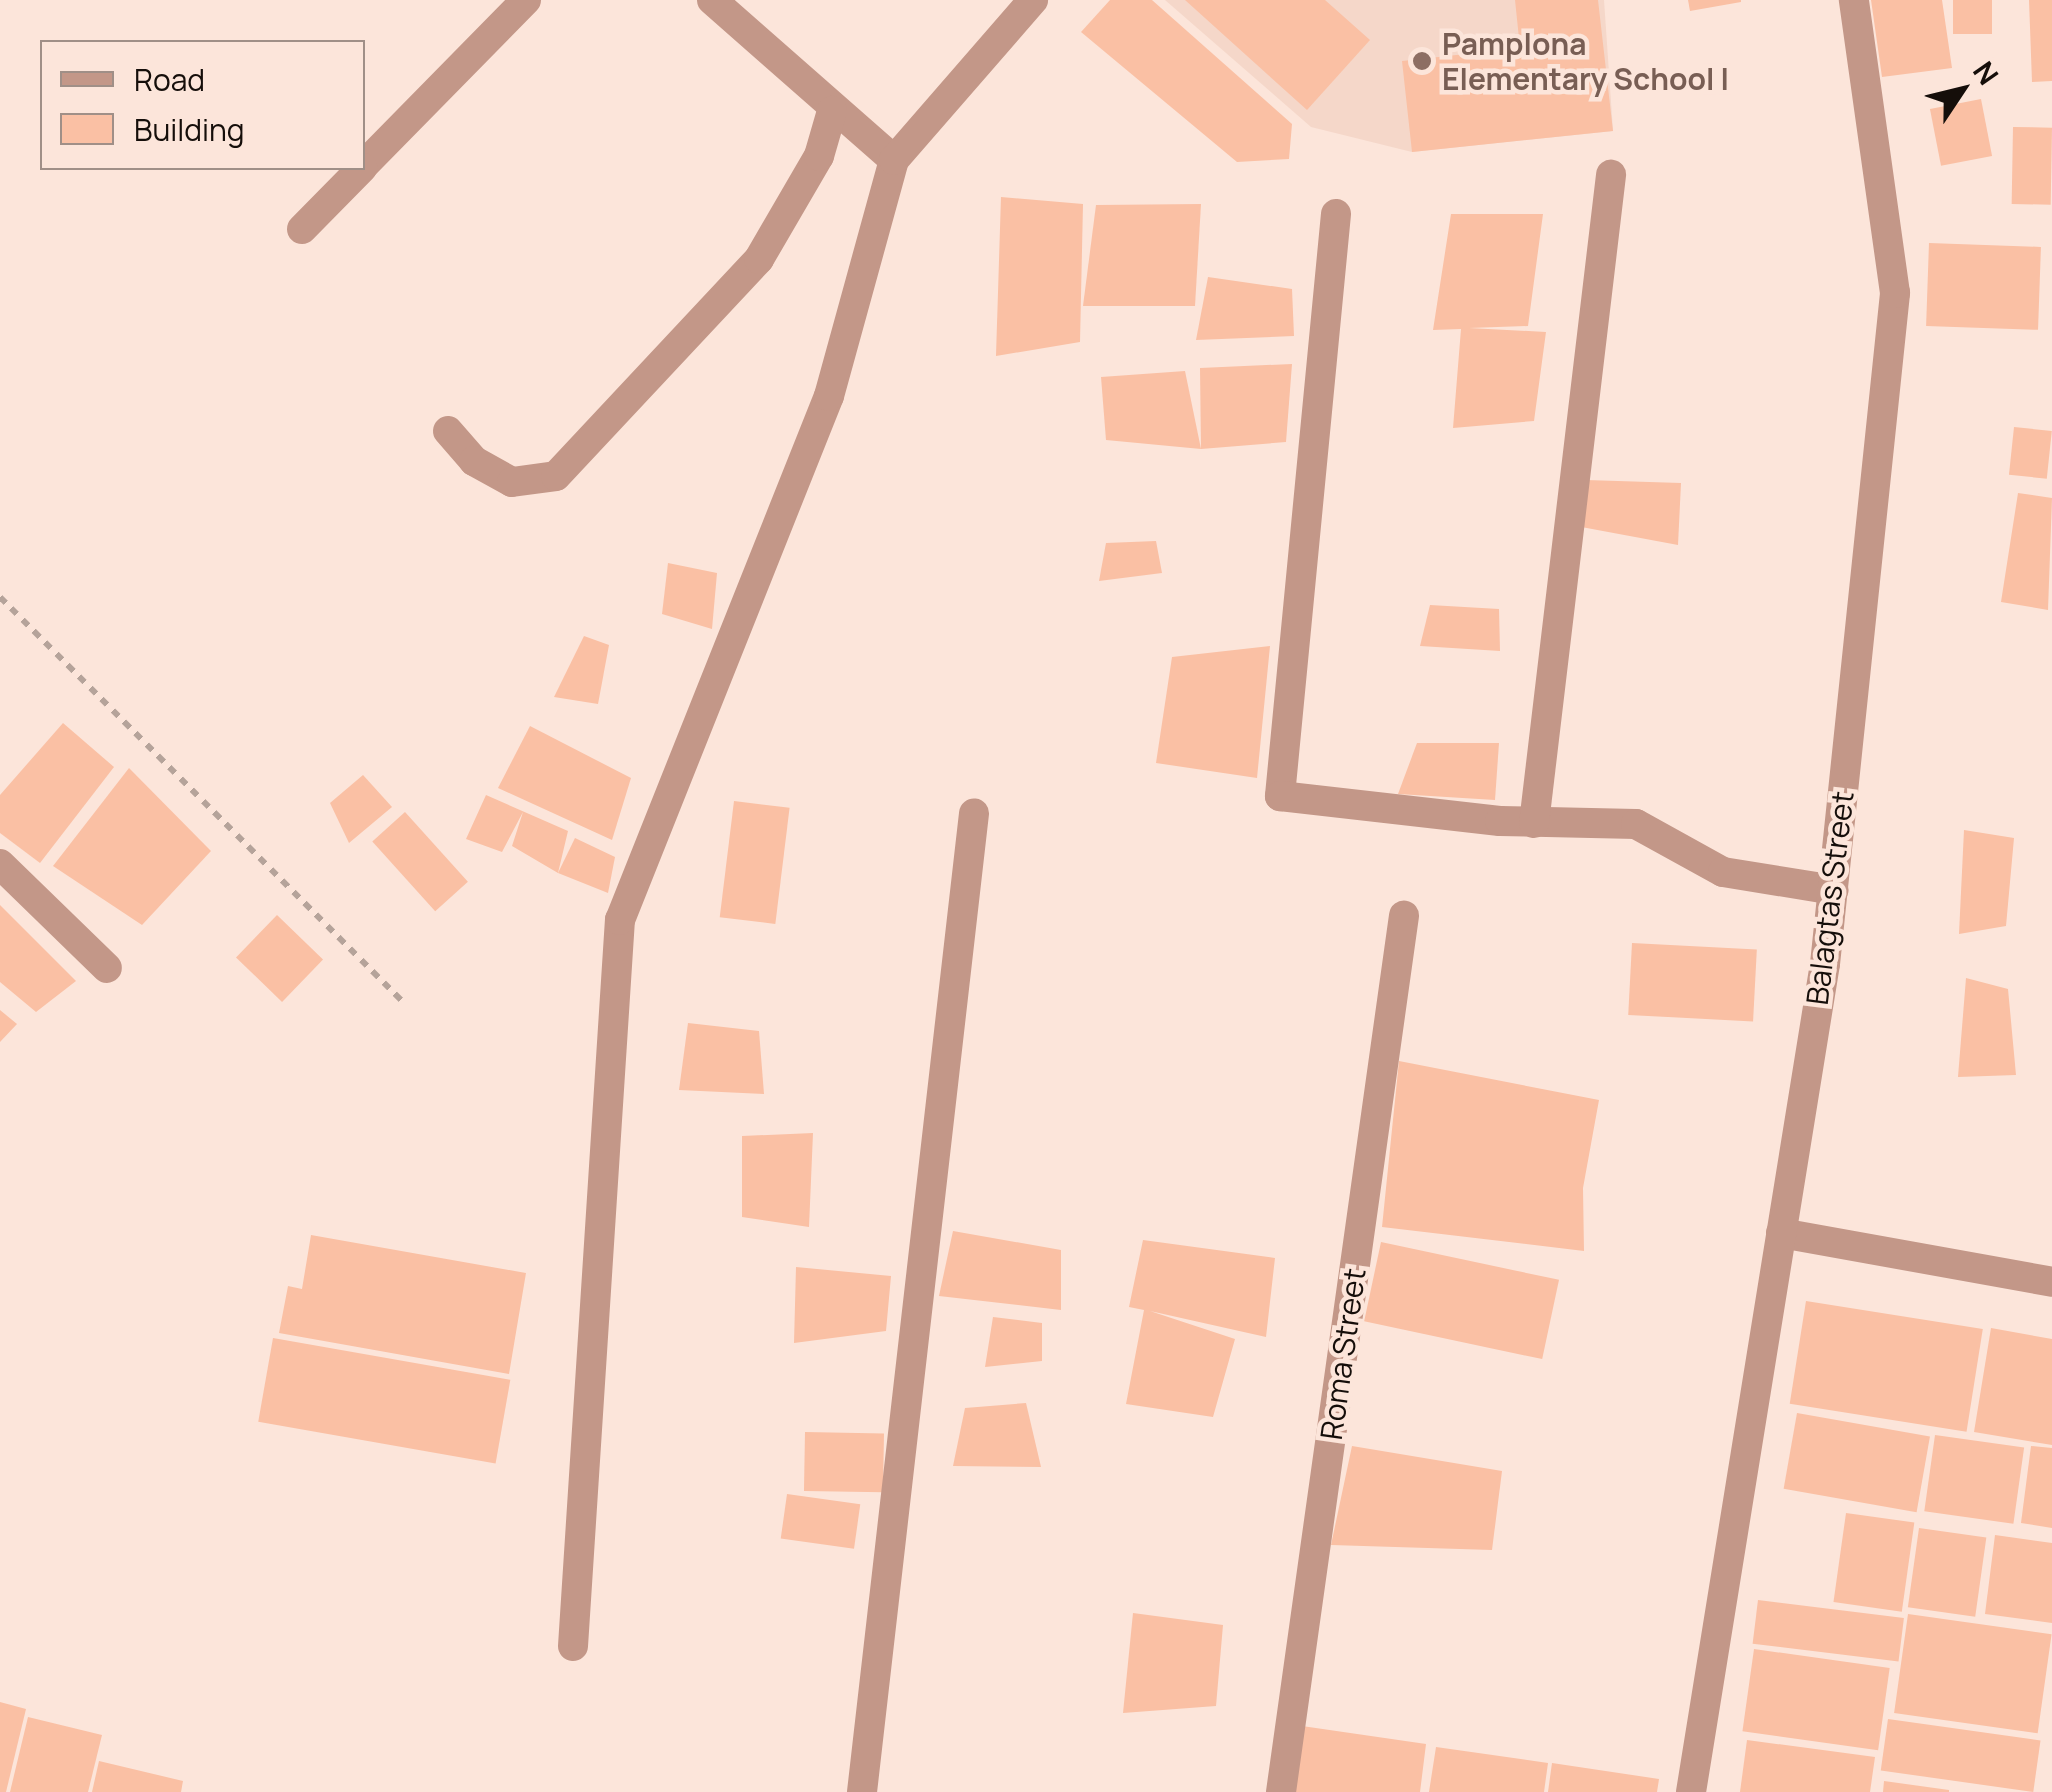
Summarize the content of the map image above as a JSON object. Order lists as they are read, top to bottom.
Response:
{
  "streets": {
    "street": ["Balagtas Street", "Roma Street"]
  },
  "places": ["Pamplona Elementary School I"],
  "legend": ["Road", "Building"],
  "north": "top right"
}
